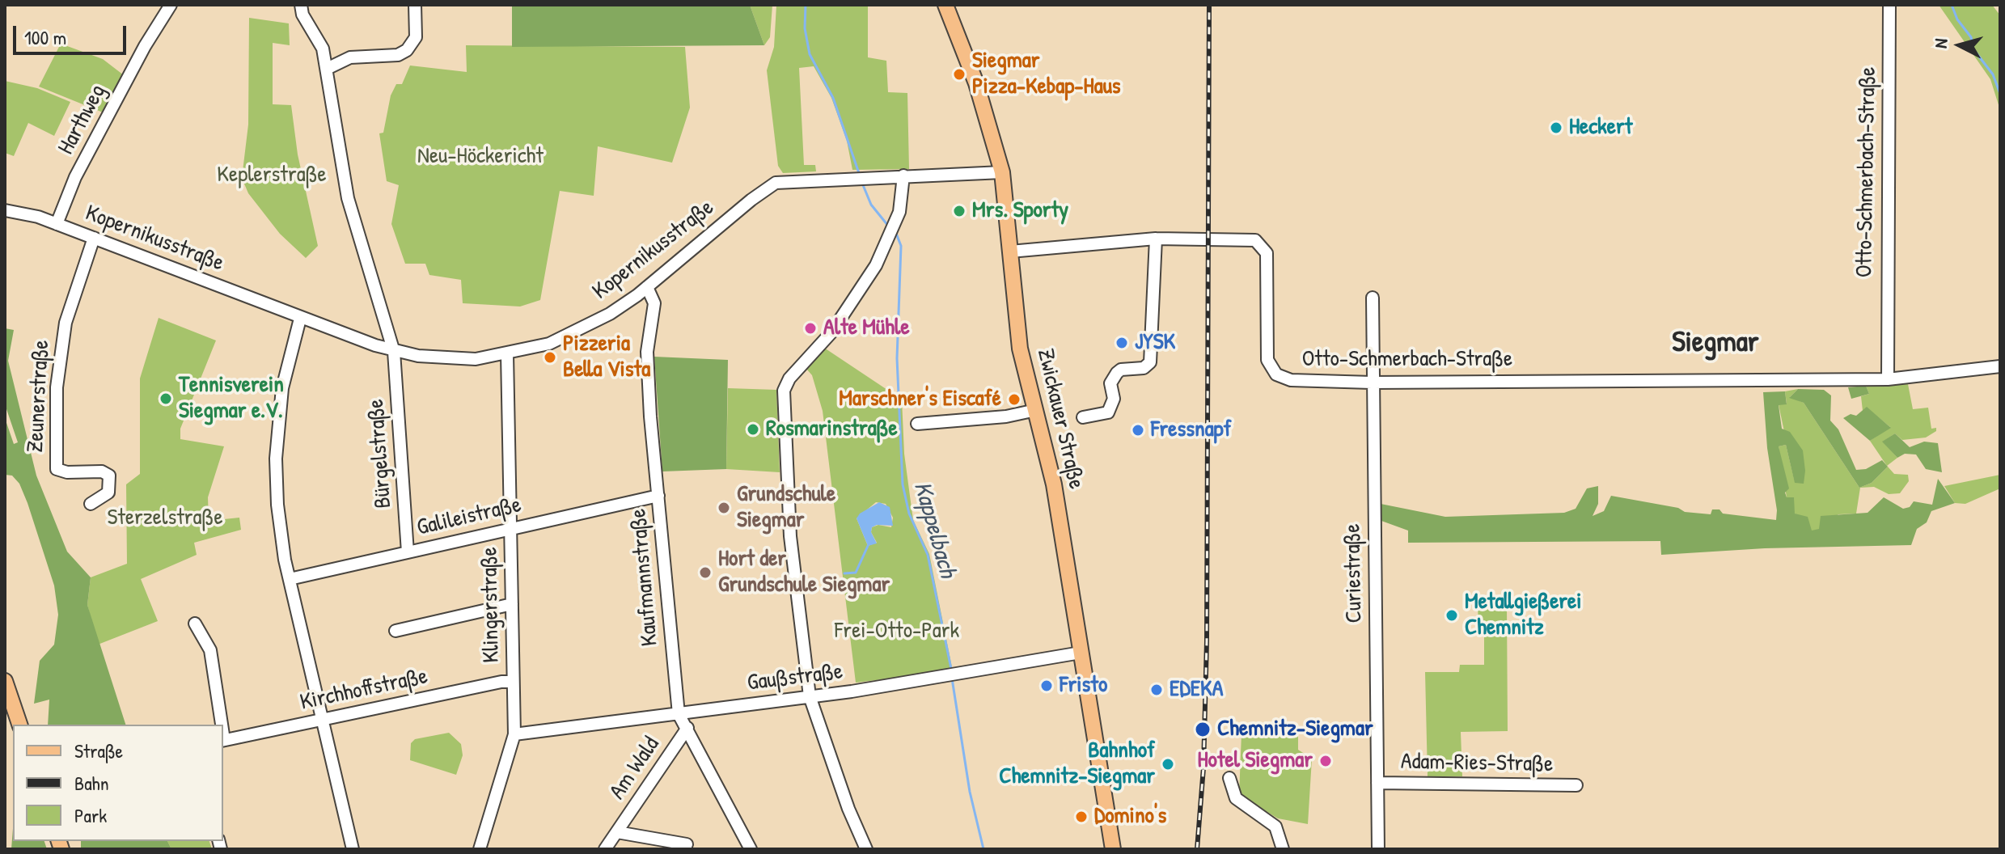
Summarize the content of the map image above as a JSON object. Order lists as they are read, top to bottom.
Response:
{
  "streets": {
    "main road": ["Zwickauer Straße"],
    "street": [
      "Harthweg",
      "Otto-Schmerbach-Straße",
      "Kopernikusstraße",
      "Zeunerstraße",
      "Bürgelstraße",
      "Galileistraße",
      "Curiestraße",
      "Kaufmannstraße",
      "Klingerstraße",
      "Gaußstraße",
      "Kirchhoffstraße",
      "Adam-Ries-Straße",
      "Am Wald"
    ]
  },
  "crossings": [
    ["Harthweg", "Kopernikusstraße"],
    ["Otto-Schmerbach-Straße", "Zwickauer Straße"],
    ["Otto-Schmerbach-Straße", "Curiestraße"],
    ["Kopernikusstraße", "Zeunerstraße"],
    ["Kopernikusstraße", "Zwickauer Straße"],
    ["Kopernikusstraße", "Bürgelstraße"],
    ["Kopernikusstraße", "Kaufmannstraße"],
    ["Kopernikusstraße", "Klingerstraße"],
    ["Zwickauer Straße", "Gaußstraße"],
    ["Bürgelstraße", "Galileistraße"],
    ["Galileistraße", "Kaufmannstraße"],
    ["Galileistraße", "Klingerstraße"],
    ["Curiestraße", "Adam-Ries-Straße"],
    ["Kaufmannstraße", "Gaußstraße"],
    ["Kaufmannstraße", "Am Wald"],
    ["Klingerstraße", "Gaußstraße"],
    ["Klingerstraße", "Kirchhoffstraße"]
  ],
  "districts": ["Siegmar"],
  "water": ["Kappelbach"],
  "parks": [
    "Neu-Höckericht",
    "Keplerstraße",
    "Sterzelstraße",
    "Frei-Otto-Park"
  ],
  "places": [
    "Siegmar Pizza-Kebap-Haus",
    "Heckert",
    "Mrs. Sporty",
    "Alte Mühle",
    "JYSK",
    "Pizzeria Bella Vista",
    "Tennisverein Siegmar e.V.",
    "Marschner's Eiscafé",
    "Rosmarinstraße",
    "Fressnapf",
    "Grundschule Siegmar",
    "Hort der Grundschule Siegmar",
    "Metallgießerei Chemnitz",
    "Fristo",
    "EDEKA",
    "Chemnitz-Siegmar",
    "Hotel Siegmar",
    "Bahnhof Chemnitz-Siegmar",
    "Domino's"
  ],
  "legend": ["Straße", "Bahn", "Park"],
  "scale_bar": "100 m",
  "north": "left"
}
